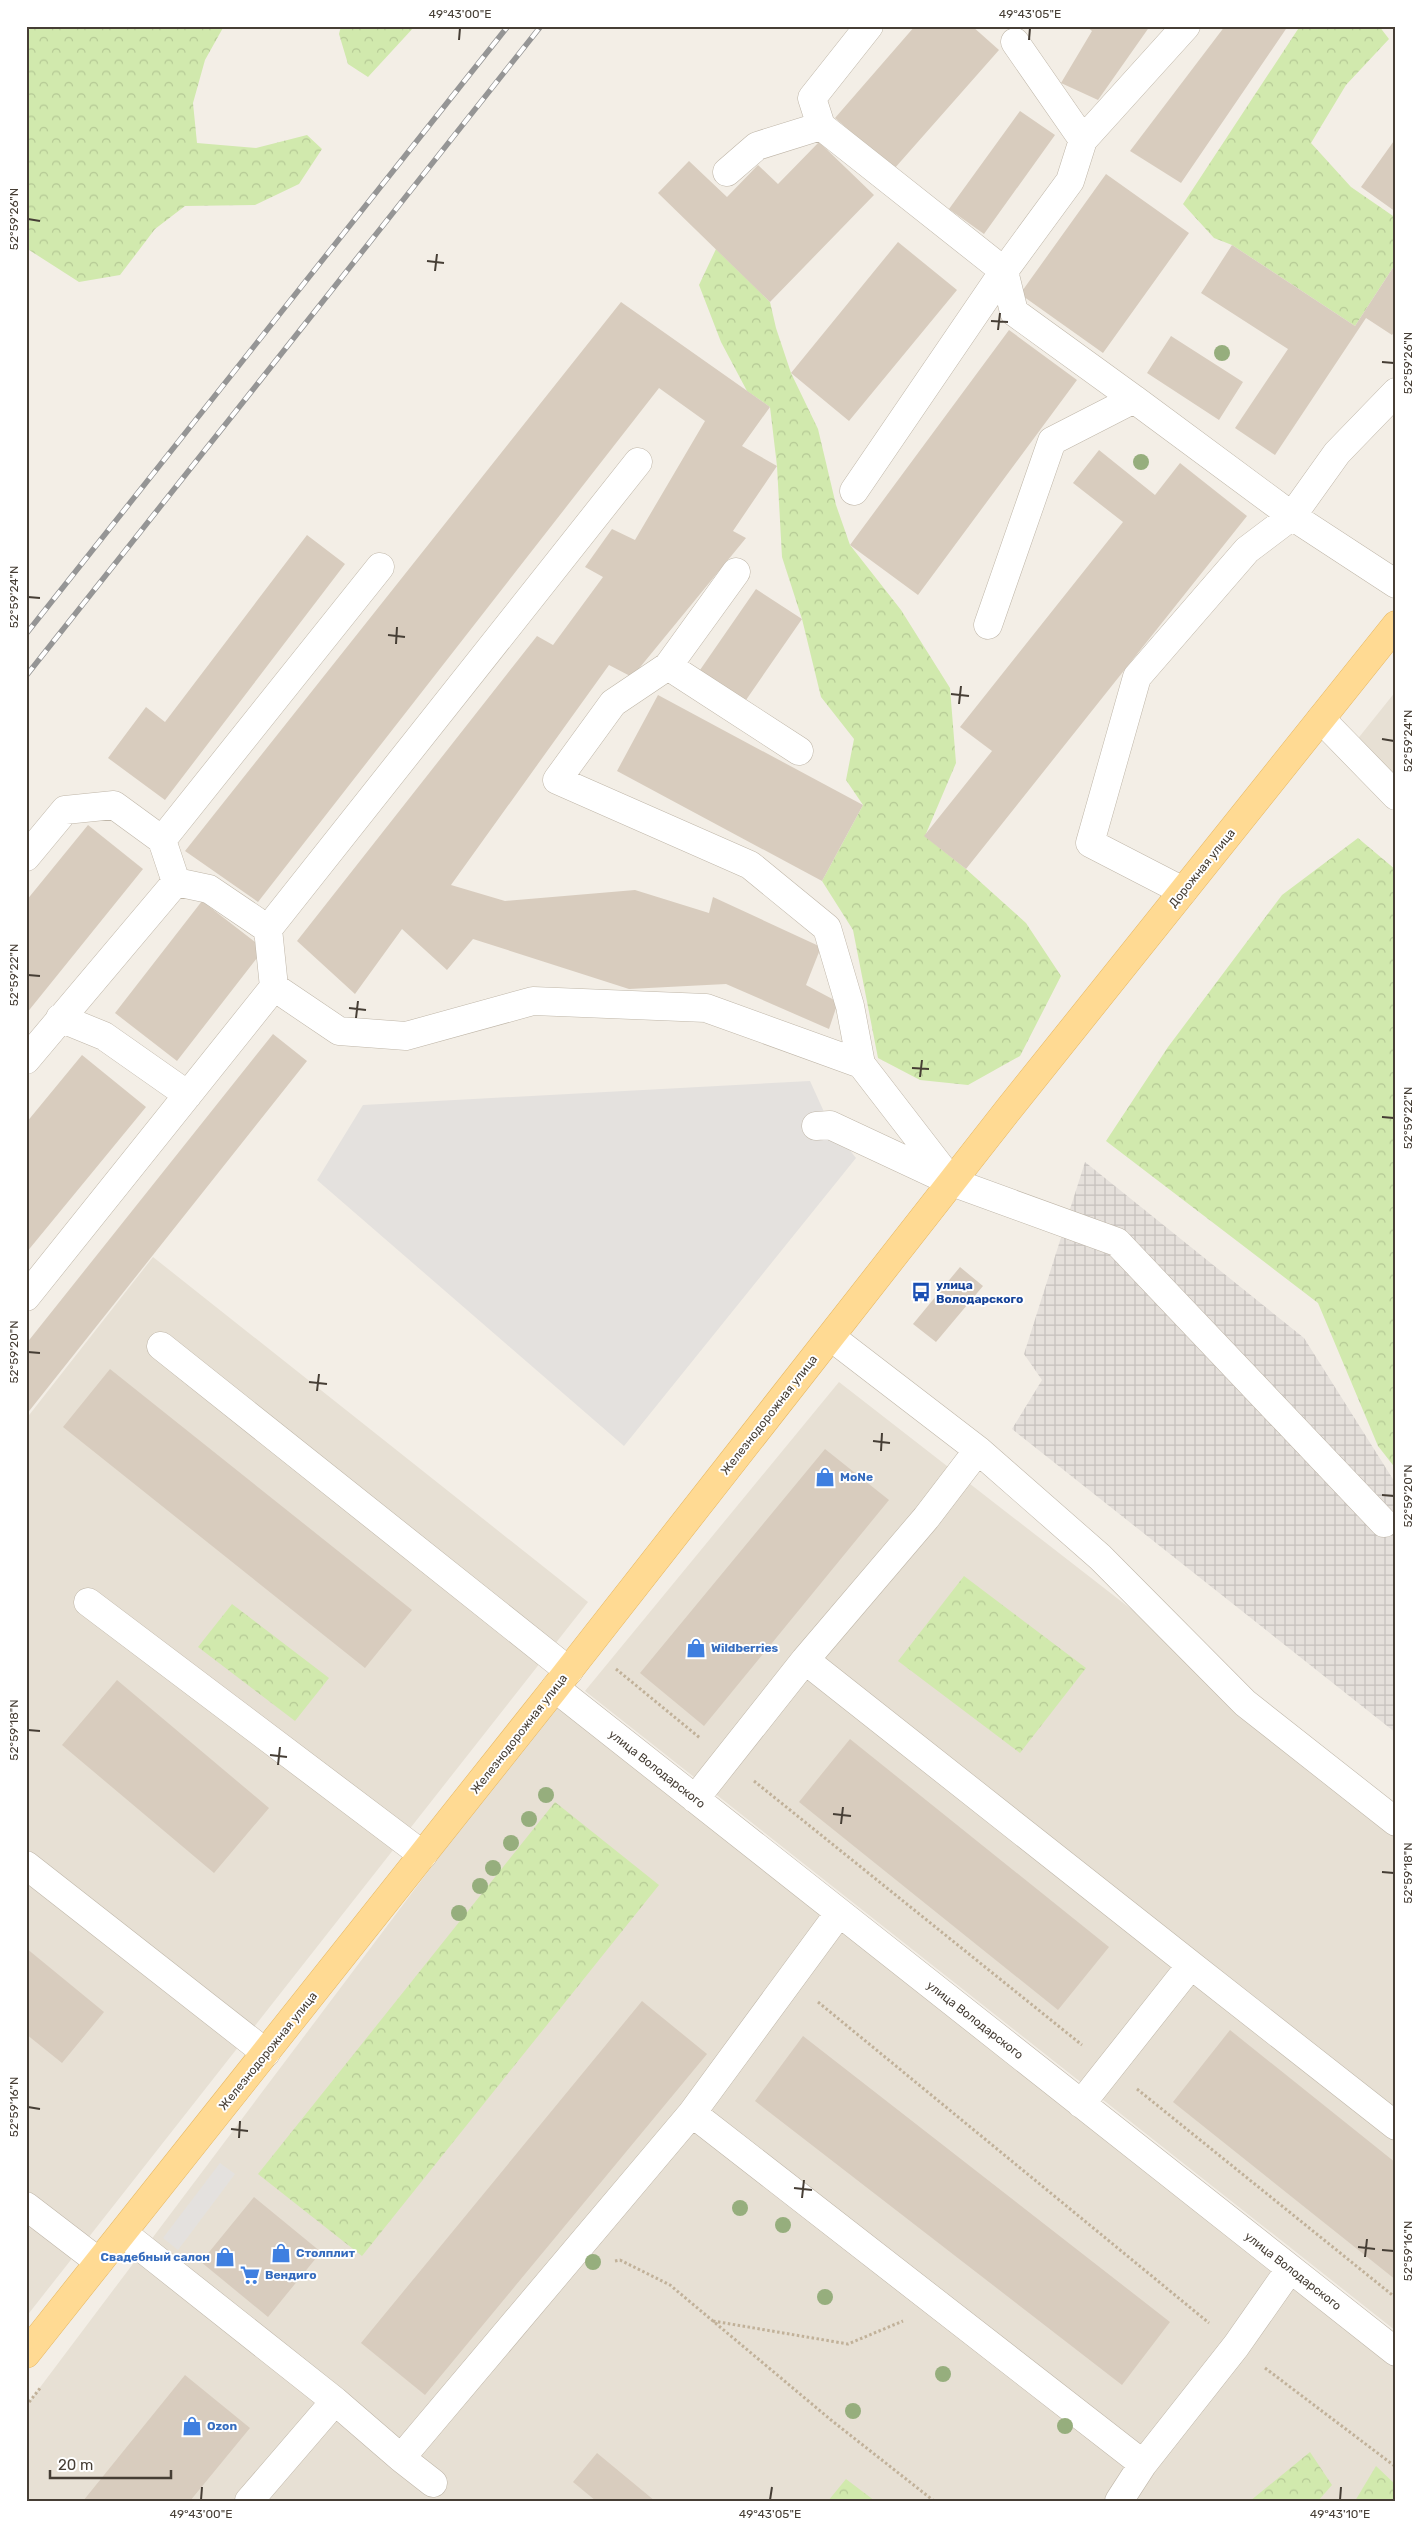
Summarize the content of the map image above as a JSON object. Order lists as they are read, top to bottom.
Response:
{
  "streets": {
    "main road": ["Дорожная улица", "Железнодорожная улица"],
    "street": ["улица Володарского"]
  },
  "crossings": [
    ["Дорожная улица", "Железнодорожная улица"],
    ["Железнодорожная улица", "улица Володарского"]
  ],
  "places": {
    "bus stop": ["улица Володарского"],
    "shop": [
      "MoNe",
      "Wildberries",
      "Столплит",
      "Свадебный салон",
      "Ozon"
    ],
    "supermarket": ["Вендиго"]
  },
  "scale_bar": "20 m",
  "coordinates": [
    "49°43'00\"E",
    "49°43'05\"E",
    "52°59'26\"N",
    "52°59'24\"N",
    "52°59'22\"N",
    "52°59'20\"N",
    "52°59'18\"N",
    "52°59'16\"N",
    "49°43'10\"E"
  ]
}
